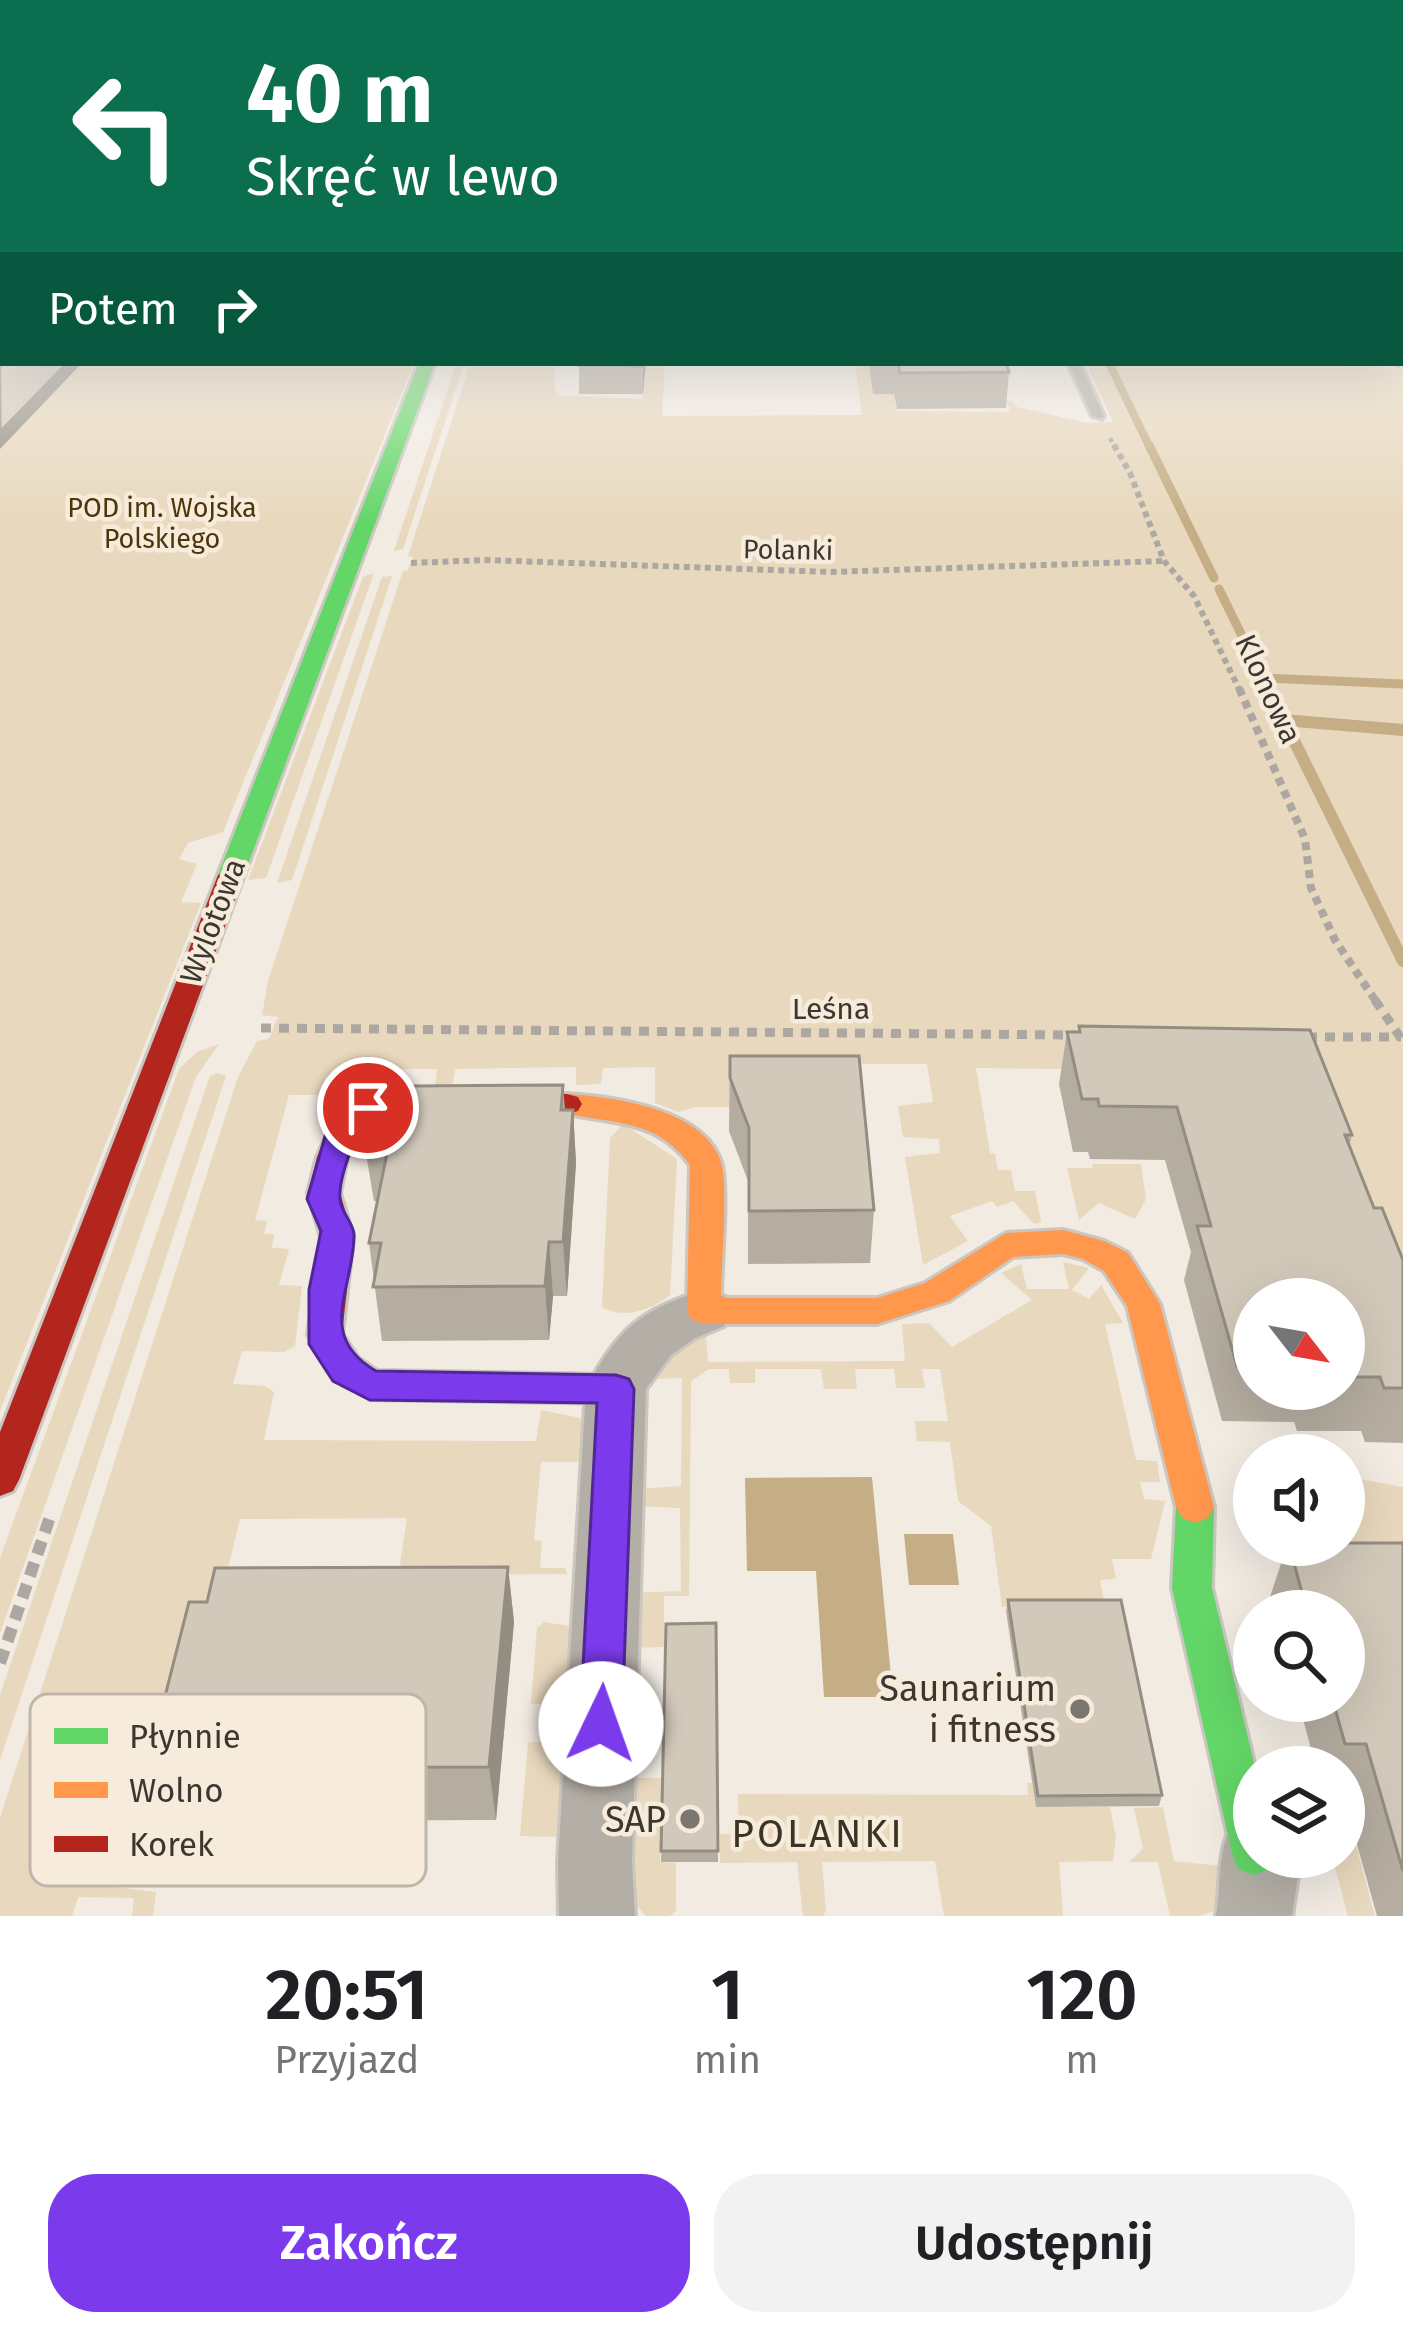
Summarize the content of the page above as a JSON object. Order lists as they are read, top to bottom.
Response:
{
  "streets": {
    "street": ["Wylotowa"],
    "path": ["Polanki", "Klonowa", "Leśna"]
  },
  "crossings": [
    ["Polanki", "Klonowa"]
  ],
  "districts": ["POLANKI"],
  "parks": ["POD im. Wojska Polskiego"],
  "places": ["Saunarium i fitness", "SAP"],
  "legend": ["Płynnie", "Wolno", "Korek"],
  "north": "bottom right",
  "page": {
    "turn": ["40 m", "Skręć w lewo"],
    "then": "Potem",
    "eta": [
      "20:51",
      "Przyjazd",
      "1",
      "min",
      "120",
      "m"
    ],
    "buttons": ["Zakończ", "Udostępnij"]
  }
}
